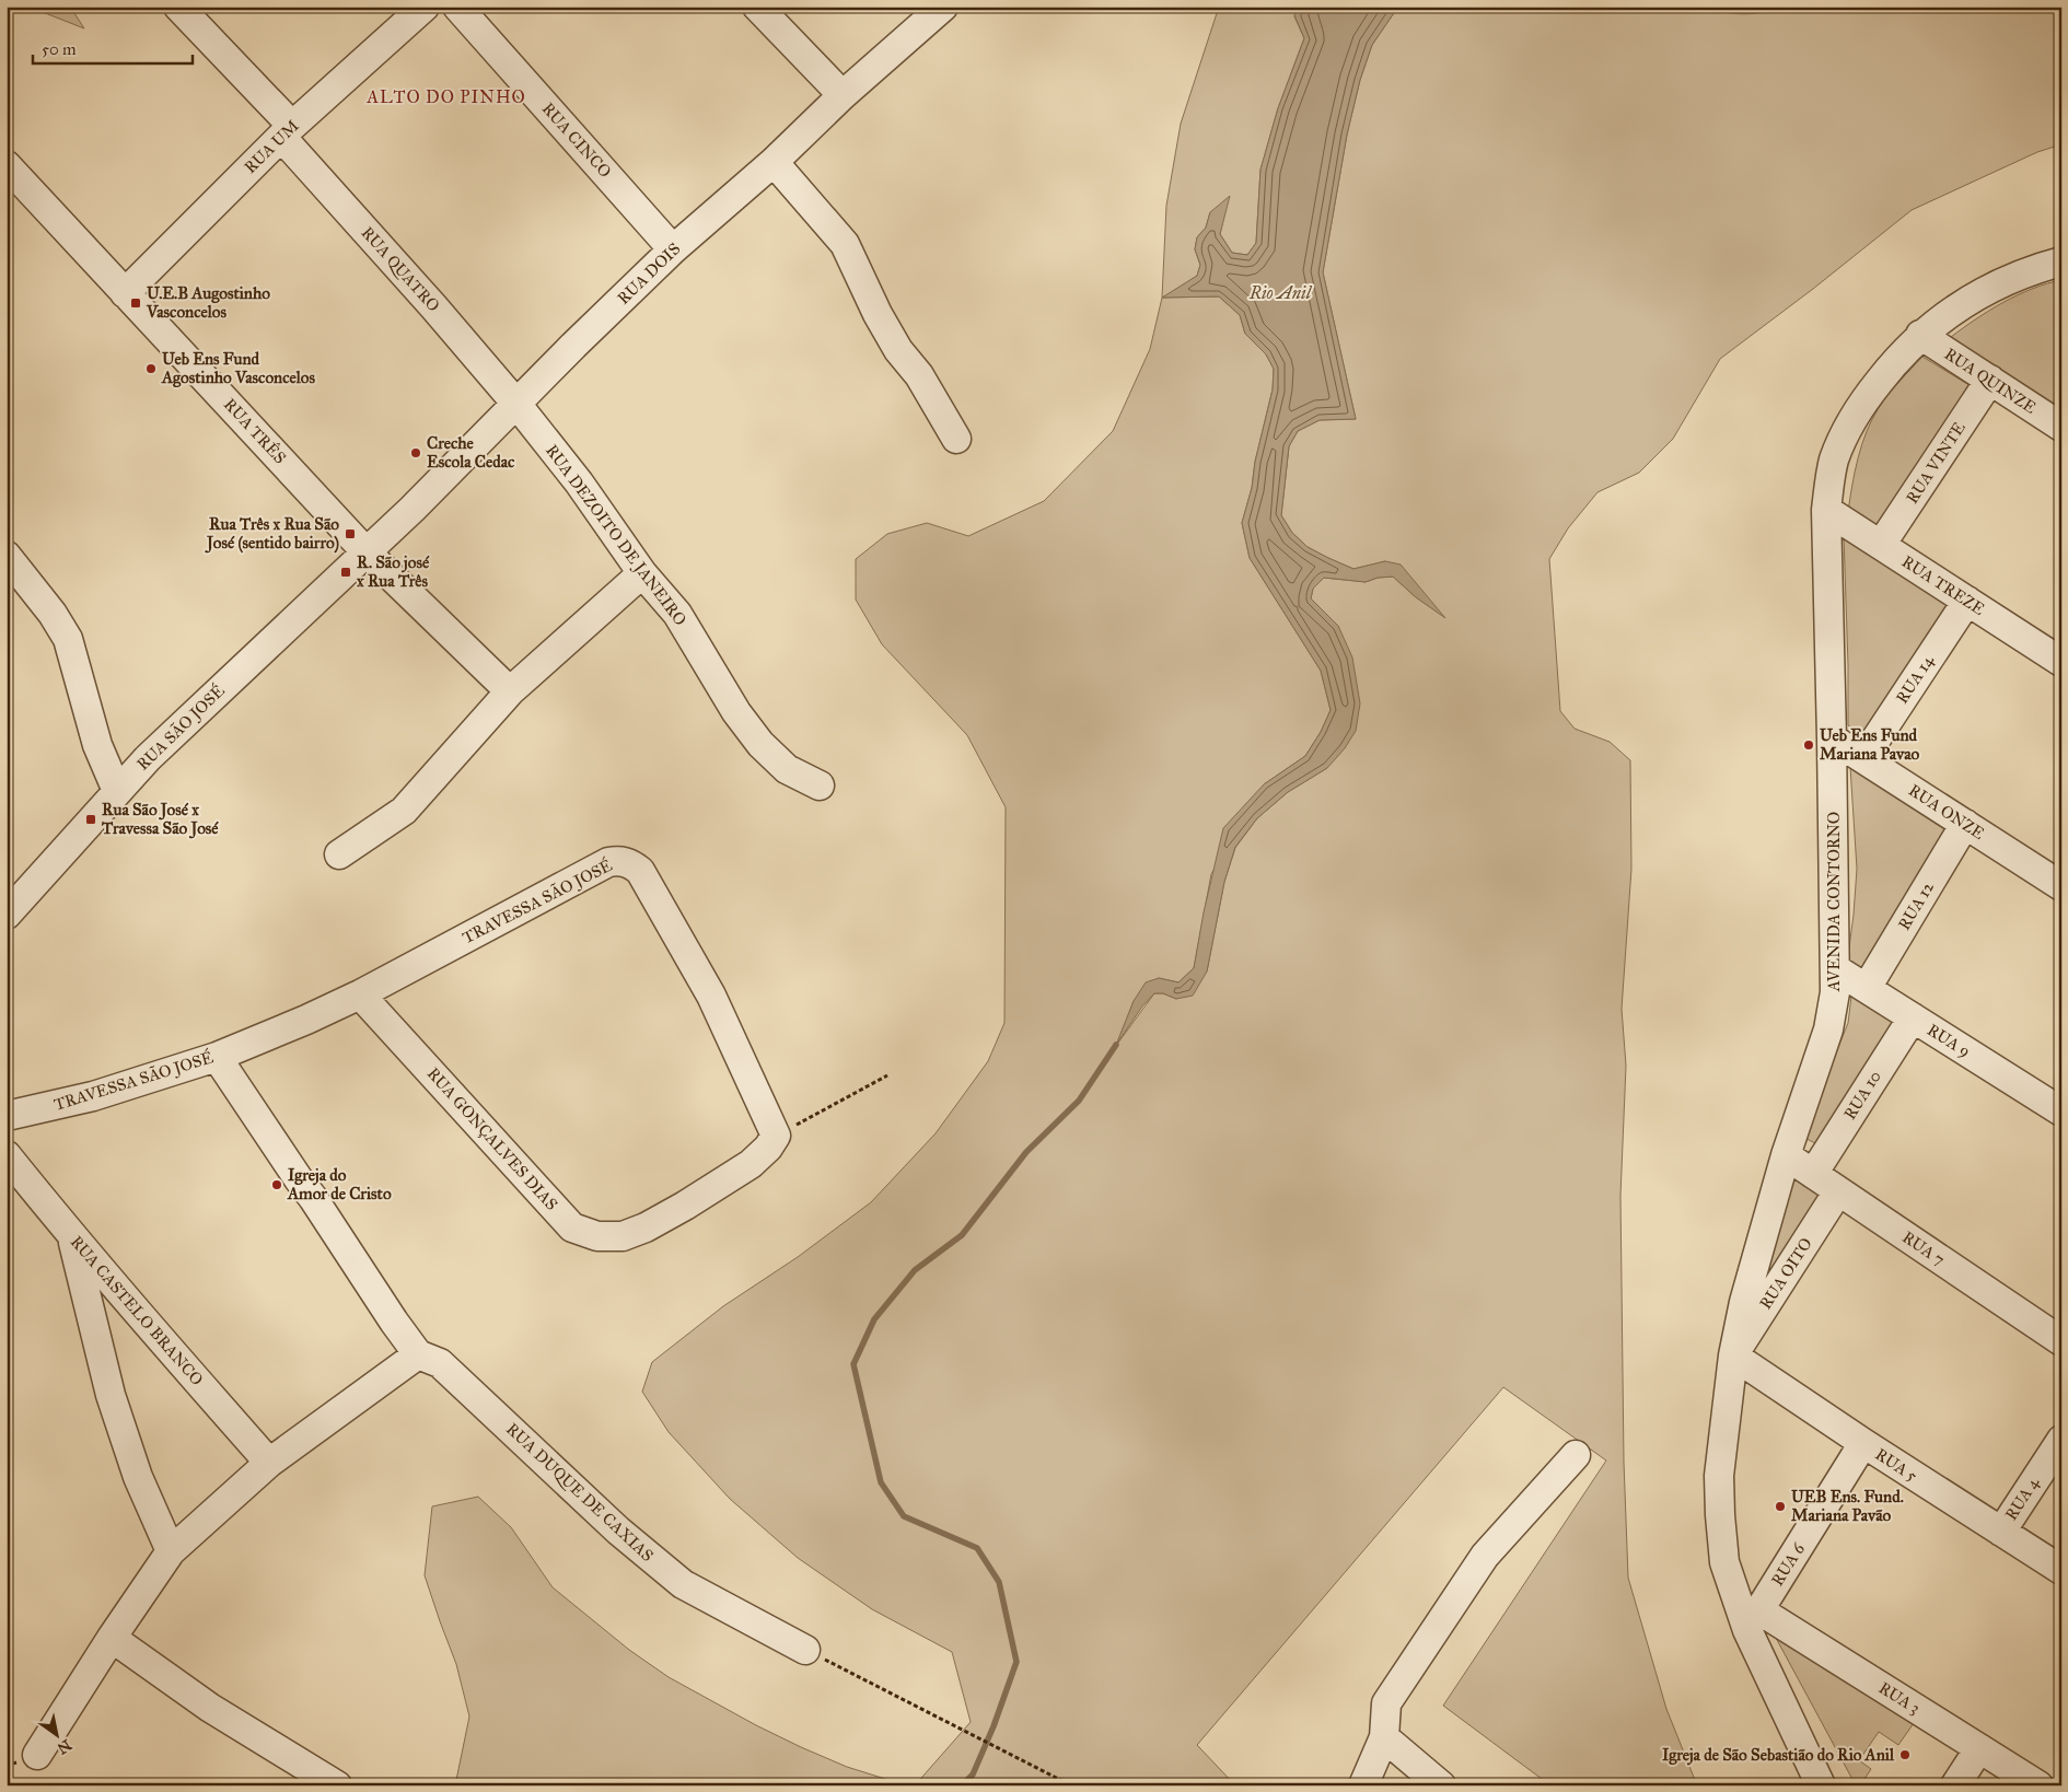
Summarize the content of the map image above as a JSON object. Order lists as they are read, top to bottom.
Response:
{
  "streets": {
    "street": [
      "RUA CINCO",
      "RUA UM",
      "RUA QUATRO",
      "RUA DOIS",
      "RUA QUINZE",
      "RUA TRÊS",
      "RUA VINTE",
      "RUA DEZOITO DE JANEIRO",
      "RUA TREZE",
      "RUA 14",
      "RUA SÃO JOSÉ",
      "RUA ONZE",
      "TRAVESSA SÃO JOSÉ",
      "AVENIDA CONTORNO",
      "RUA 12",
      "RUA 9",
      "RUA 10",
      "RUA GONÇALVES DIAS",
      "RUA 7",
      "RUA OITO",
      "RUA CASTELO BRANCO",
      "RUA 5",
      "RUA DUQUE DE CAXIAS",
      "RUA 4",
      "RUA 6",
      "RUA 3"
    ]
  },
  "crossings": [
    ["RUA CINCO", "RUA DOIS"],
    ["RUA UM", "RUA QUATRO"],
    ["RUA UM", "RUA TRÊS"],
    ["RUA QUATRO", "RUA DOIS"],
    ["RUA QUATRO", "RUA DEZOITO DE JANEIRO"],
    ["RUA DOIS", "RUA TRÊS"],
    ["RUA DOIS", "RUA DEZOITO DE JANEIRO"],
    ["RUA DOIS", "RUA SÃO JOSÉ"],
    ["RUA QUINZE", "RUA VINTE"],
    ["RUA QUINZE", "AVENIDA CONTORNO"],
    ["RUA TRÊS", "RUA SÃO JOSÉ"],
    ["RUA VINTE", "RUA TREZE"],
    ["RUA TREZE", "RUA 14"],
    ["RUA TREZE", "AVENIDA CONTORNO"],
    ["RUA 14", "RUA ONZE"],
    ["RUA ONZE", "AVENIDA CONTORNO"],
    ["RUA ONZE", "RUA 12"],
    ["TRAVESSA SÃO JOSÉ", "RUA GONÇALVES DIAS"],
    ["TRAVESSA SÃO JOSÉ", "RUA DUQUE DE CAXIAS"],
    ["AVENIDA CONTORNO", "RUA 9"],
    ["AVENIDA CONTORNO", "RUA 7"],
    ["AVENIDA CONTORNO", "RUA OITO"],
    ["AVENIDA CONTORNO", "RUA 5"],
    ["AVENIDA CONTORNO", "RUA 6"],
    ["AVENIDA CONTORNO", "RUA 3"],
    ["RUA 12", "RUA 9"],
    ["RUA 9", "RUA 10"],
    ["RUA 10", "RUA 7"],
    ["RUA 7", "RUA OITO"],
    ["RUA OITO", "RUA 5"],
    ["RUA 5", "RUA 4"],
    ["RUA 5", "RUA 6"],
    ["RUA 6", "RUA 3"]
  ],
  "districts": ["ALTO DO PINHO"],
  "water": ["Rio Anil"],
  "places": {
    "transit": [
      "U.E.B Augostinho Vasconcelos",
      "Rua Três x Rua São José (sentido bairro)",
      "R. São josé x Rua Três",
      "Rua São José x Travessa São José"
    ],
    "other": [
      "Ueb Ens Fund Agostinho Vasconcelos",
      "Creche Escola Cedac",
      "Ueb Ens Fund Mariana Pavao",
      "Igreja do Amor de Cristo",
      "UEB Ens. Fund. Mariana Pavão",
      "Igreja de São Sebastião do Rio Anil"
    ]
  },
  "scale_bar": "50 m",
  "north": "bottom right"
}
